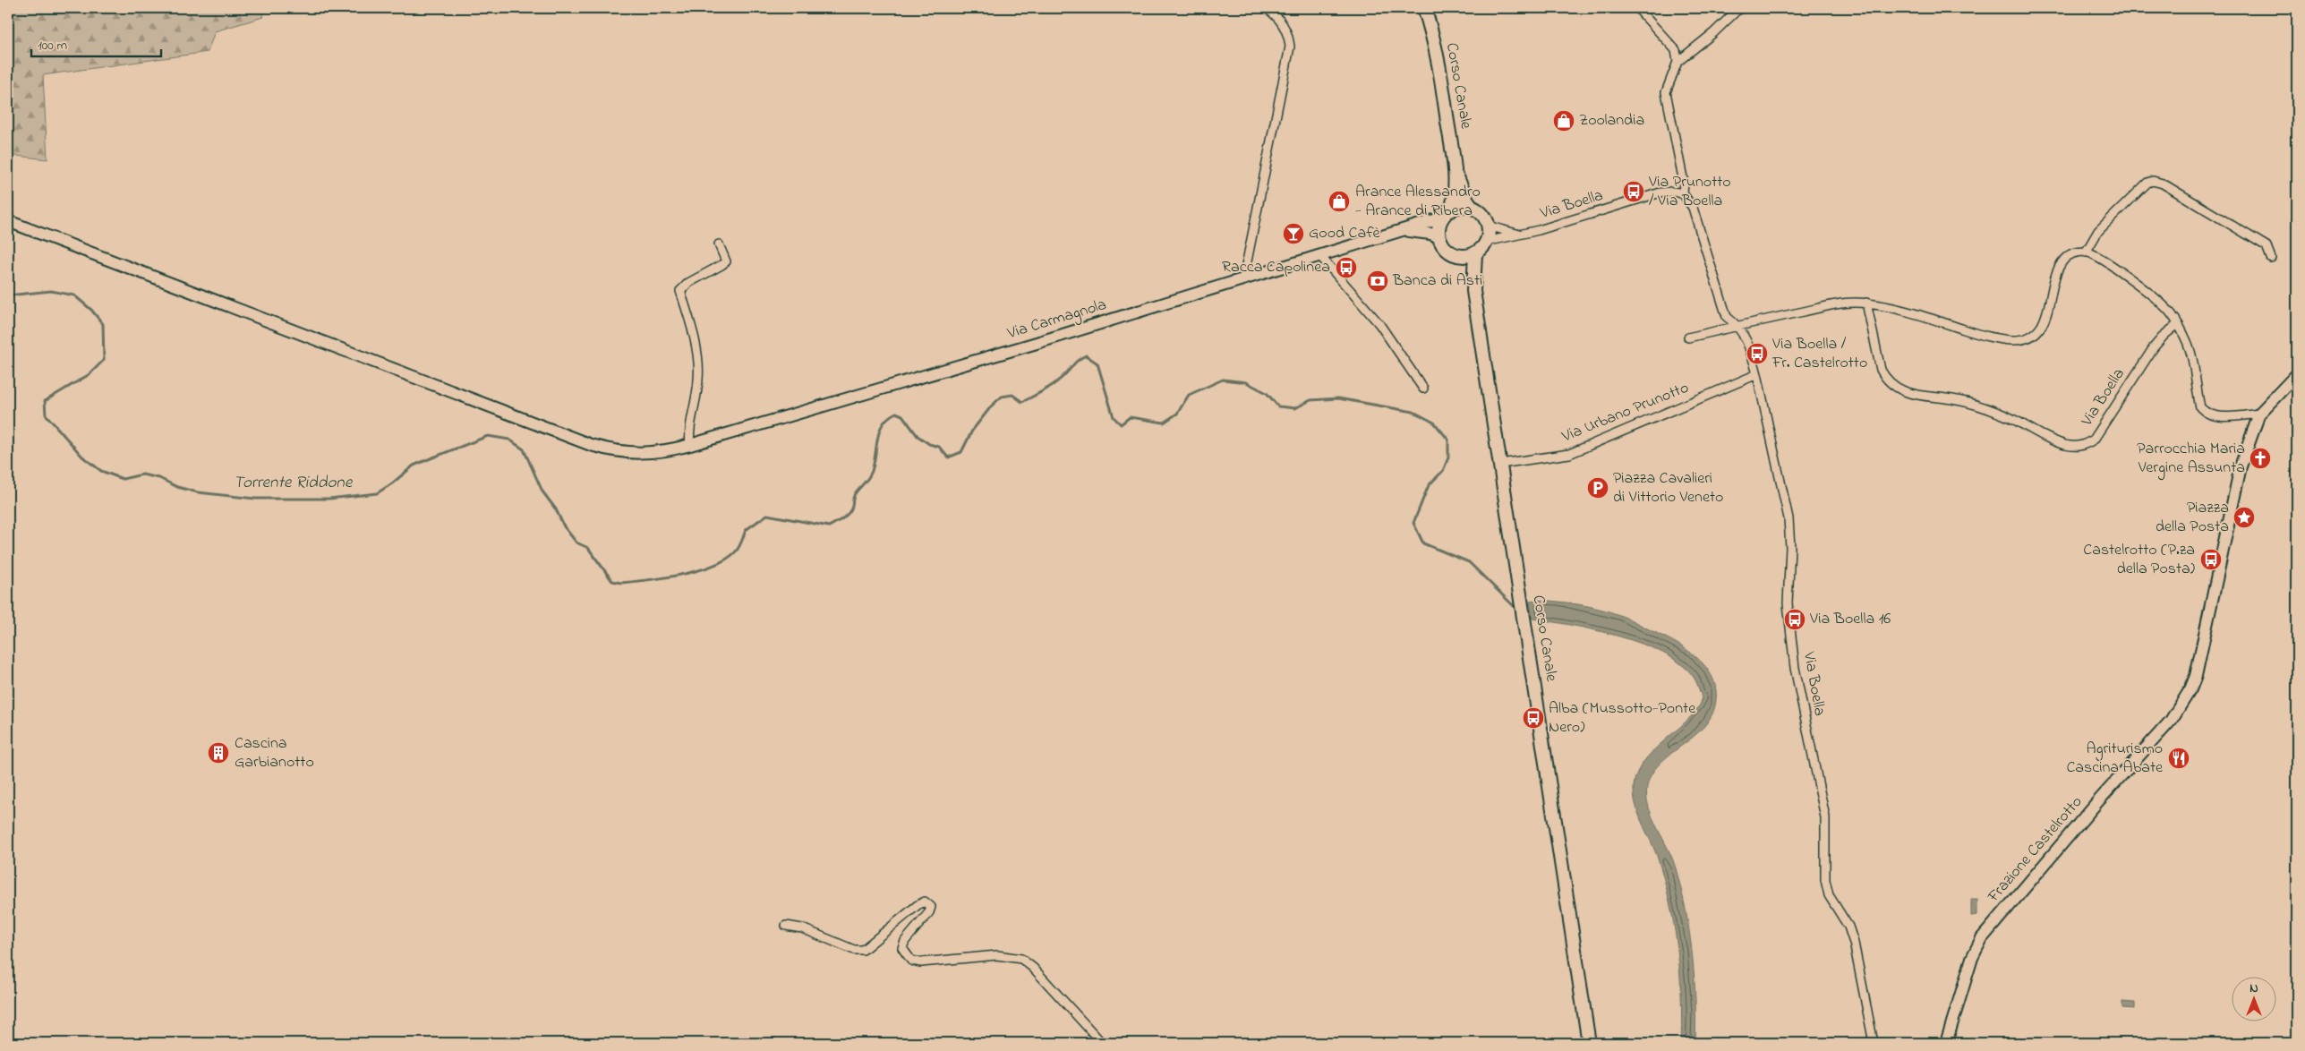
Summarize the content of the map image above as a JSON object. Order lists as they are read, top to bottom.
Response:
{
  "streets": {
    "main road": ["Corso Canale", "Via Carmagnola", "Frazione Castelrotto"],
    "street": ["Via Boella", "Via Urbano Prunotto"]
  },
  "crossings": [
    ["Corso Canale", "Via Boella"],
    ["Corso Canale", "Via Carmagnola"],
    ["Corso Canale", "Via Urbano Prunotto"],
    ["Via Boella", "Via Carmagnola"],
    ["Via Boella", "Via Urbano Prunotto"]
  ],
  "water": ["Torrente Riddone"],
  "places": {
    "shop": ["Zoolandia", "Arance Alessandro - Arance di Ribera"],
    "bus stop": [
      "Via Prunotto / Via Boella",
      "Racca Capolinea",
      "Via Boella / Fr. Castelrotto",
      "Castelrotto (P.za della Posta)",
      "Via Boella 16",
      "Alba (Mussotto-Ponte Nero)"
    ],
    "bar": ["Good Cafè"],
    "bank": ["Banca di Asti"],
    "church": ["Parrocchia Maria Vergine Assunta"],
    "parking": ["Piazza Cavalieri di Vittorio Veneto"],
    "place": ["Piazza della Posta"],
    "building": ["Cascina Garbianotto"],
    "restaurant": ["Agriturismo Cascina Abate"]
  },
  "scale_bar": "100 m",
  "north": "top"
}
